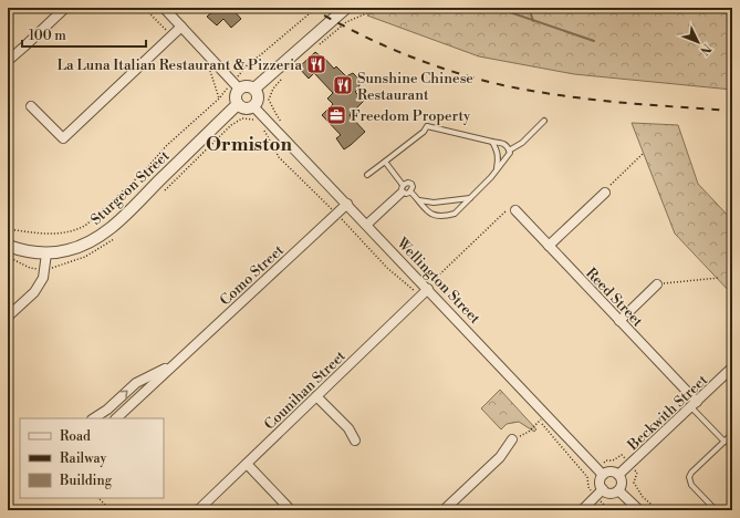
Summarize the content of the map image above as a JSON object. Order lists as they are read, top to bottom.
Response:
{
  "streets": {
    "street": [
      "Sturgeon Street",
      "Como Street",
      "Wellington Street",
      "Reed Street",
      "Counihan Street",
      "Beckwith Street"
    ]
  },
  "crossings": [
    ["Sturgeon Street", "Wellington Street"],
    ["Como Street", "Wellington Street"],
    ["Wellington Street", "Counihan Street"],
    ["Wellington Street", "Beckwith Street"],
    ["Reed Street", "Beckwith Street"]
  ],
  "districts": ["Ormiston"],
  "places": {
    "restaurant": ["La Luna Italian Restaurant & Pizzeria", "Sunshine Chinese Restaurant"],
    "office": ["Freedom Property"]
  },
  "legend": ["Road", "Railway", "Building"],
  "scale_bar": "100 m",
  "north": "bottom right"
}
